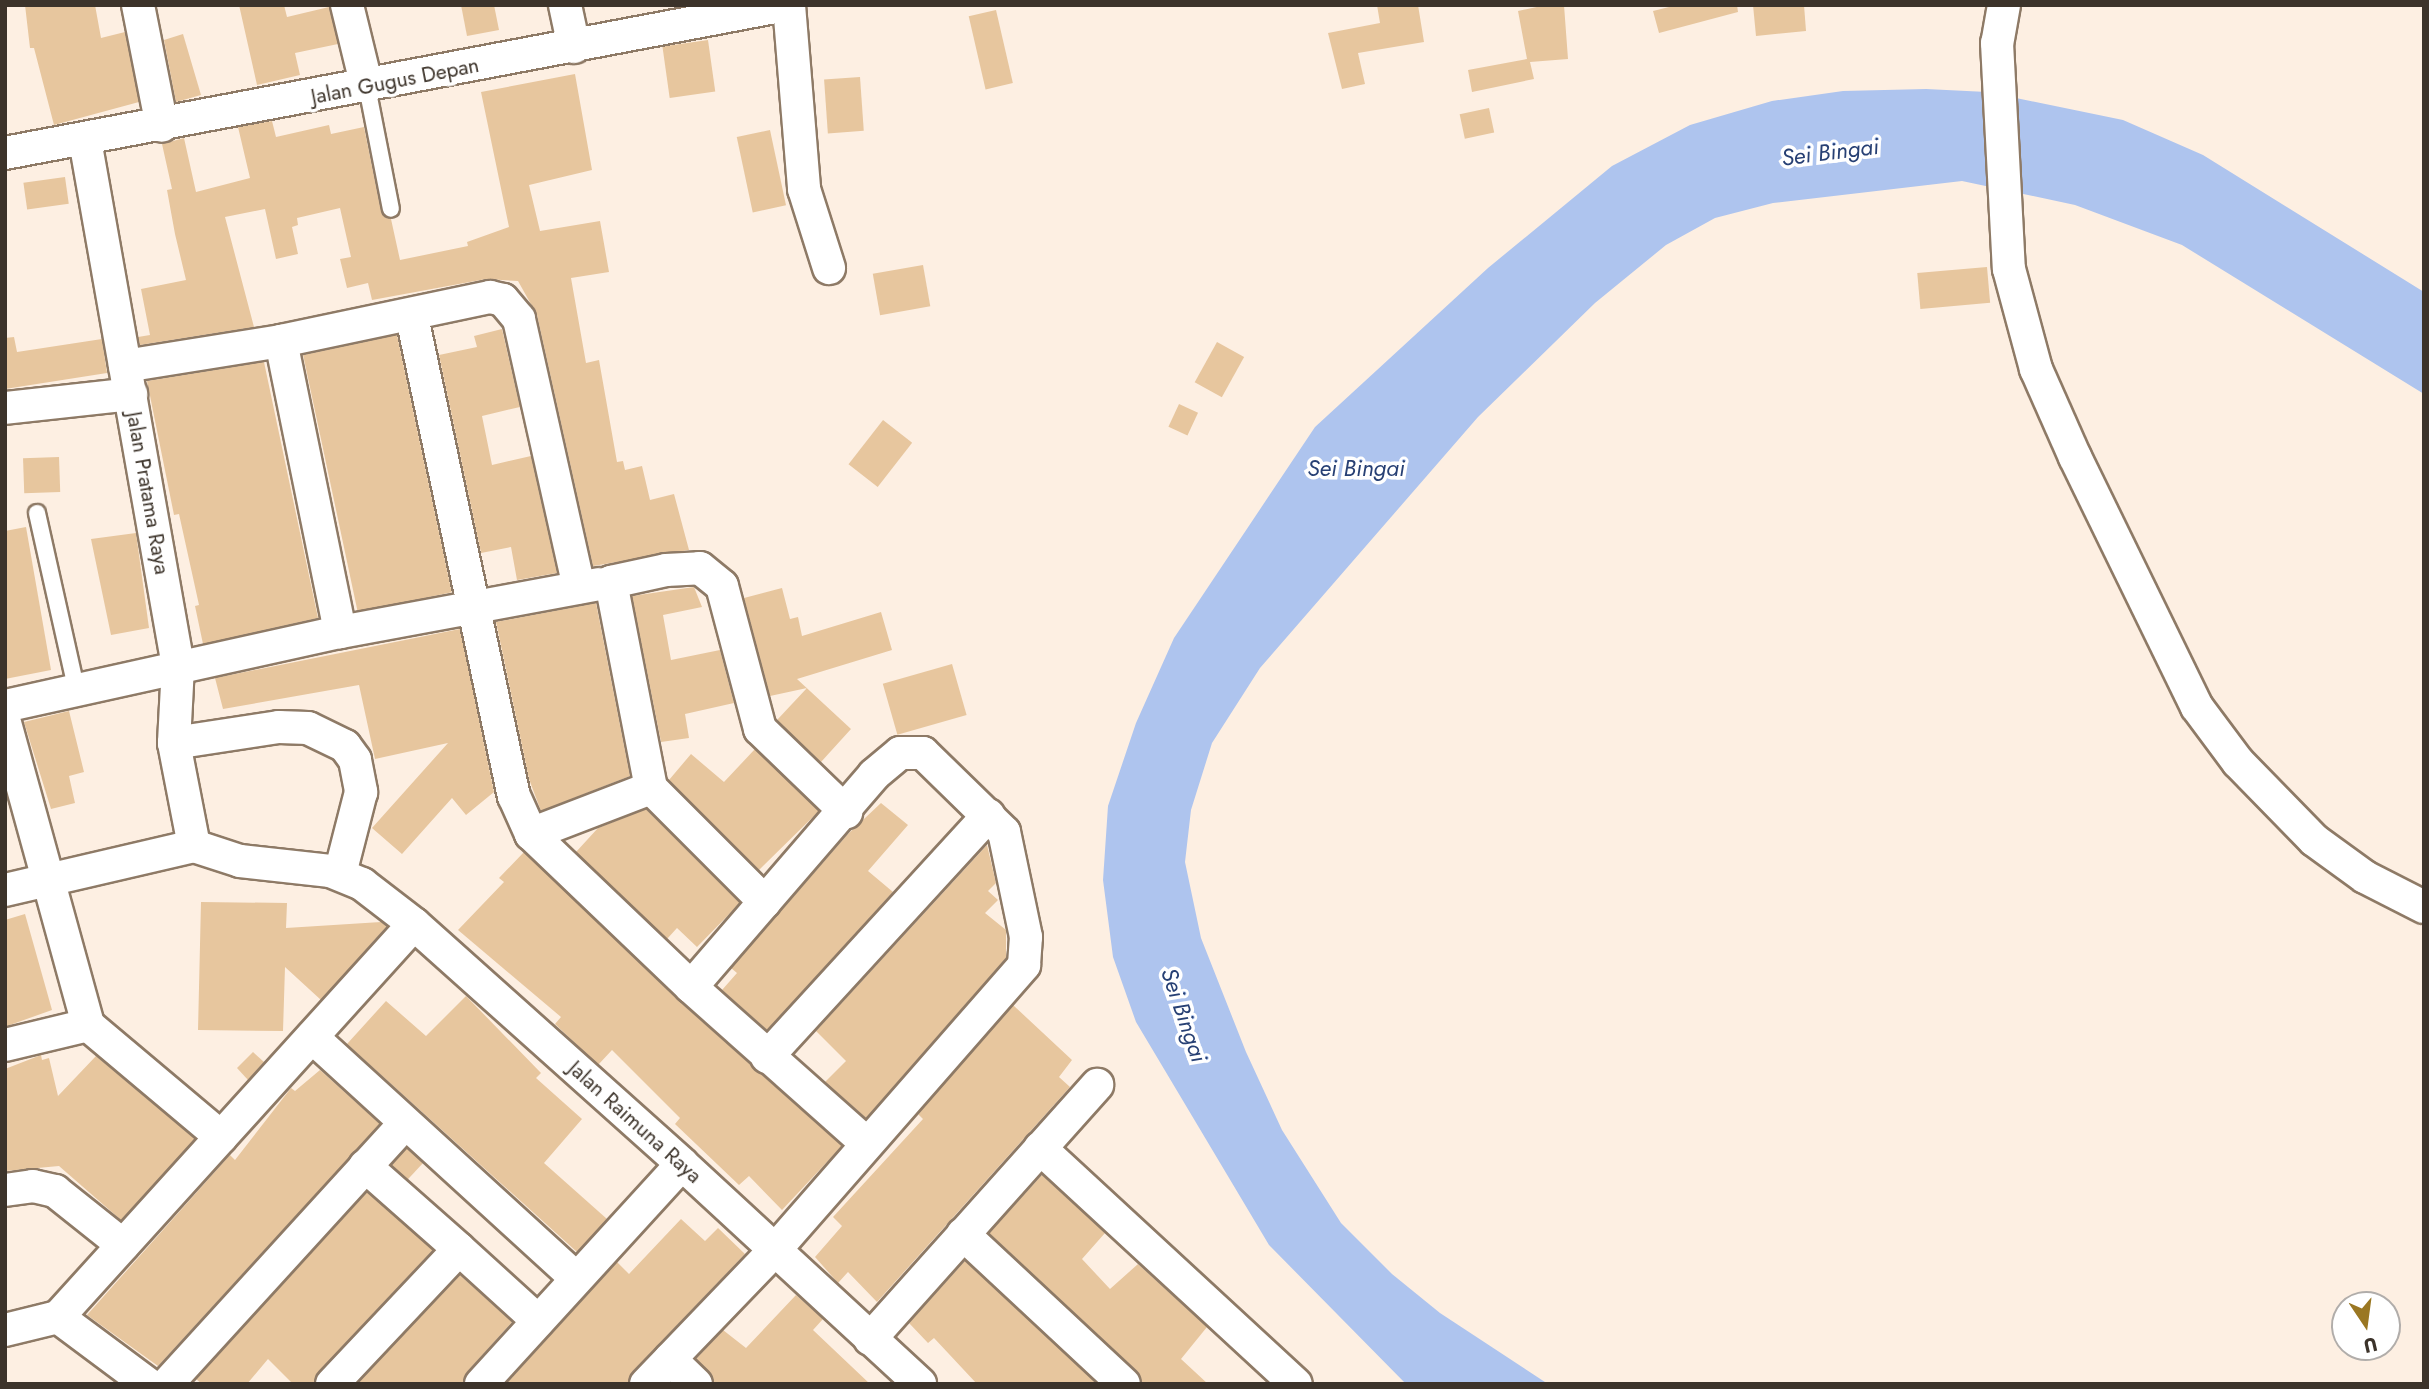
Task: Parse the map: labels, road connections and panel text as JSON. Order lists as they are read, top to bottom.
{
  "streets": {
    "street": ["Jalan Gugus Depan", "Jalan Pratama Raya", "Jalan Raimuna Raya"]
  },
  "crossings": [
    ["Jalan Gugus Depan", "Jalan Pratama Raya"]
  ],
  "water": ["Sei Bingai"],
  "north": "bottom"
}
